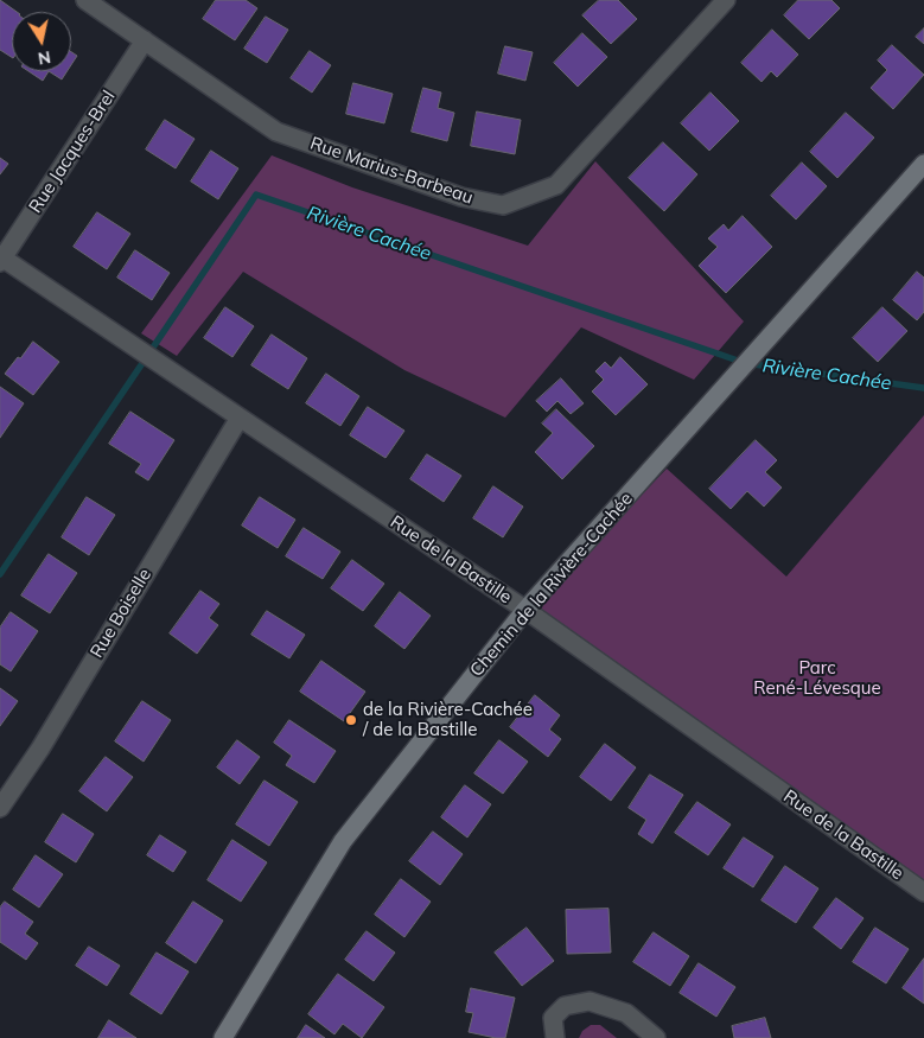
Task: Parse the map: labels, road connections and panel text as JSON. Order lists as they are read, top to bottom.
{
  "streets": {
    "street": [
      "Rue Jacques-Brel",
      "Rue Marius-Barbeau",
      "Rue de la Bastille",
      "Chemin de la Rivière-Cachée",
      "Rue Boiselle"
    ]
  },
  "crossings": [
    ["Rue Jacques-Brel", "Rue Marius-Barbeau"],
    ["Rue Jacques-Brel", "Rue de la Bastille"],
    ["Rue de la Bastille", "Chemin de la Rivière-Cachée"],
    ["Rue de la Bastille", "Rue Boiselle"]
  ],
  "water": ["Rivière Cachée"],
  "parks": ["Parc René-Lévesque"],
  "places": ["de la Rivière-Cachée / de la Bastille"],
  "north": "bottom"
}
